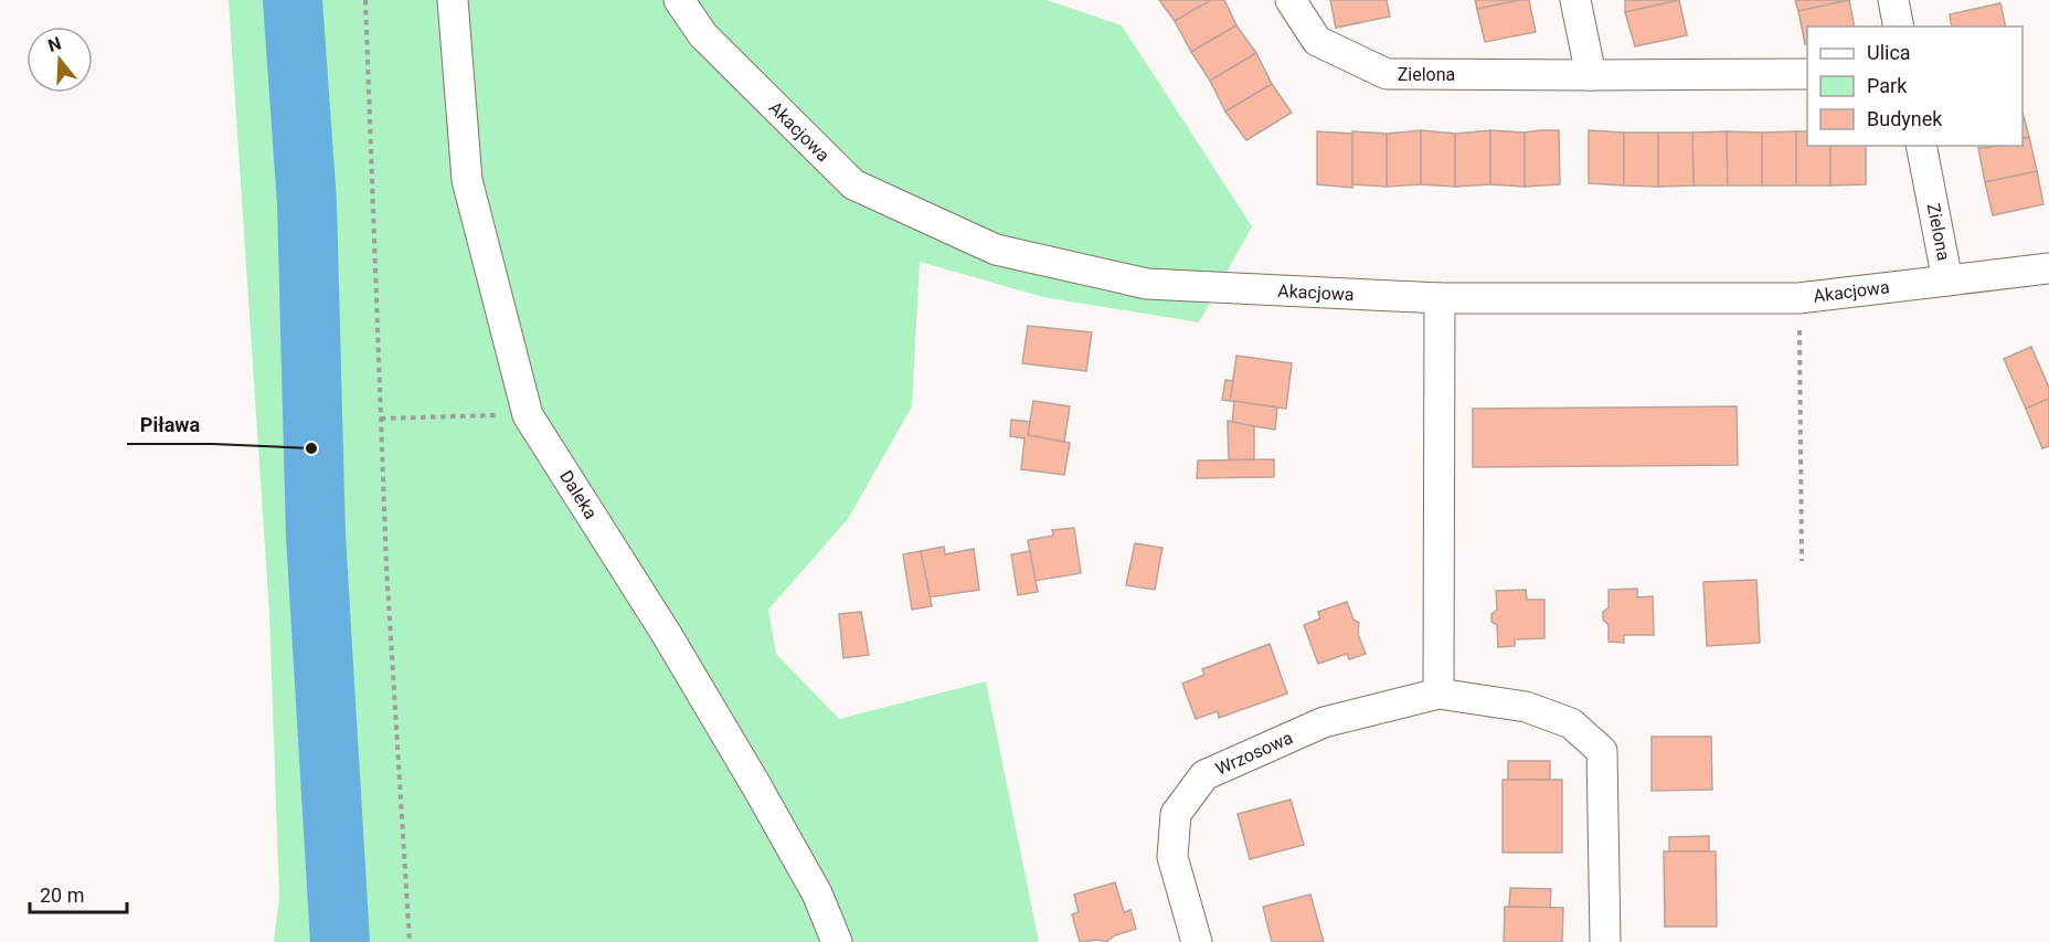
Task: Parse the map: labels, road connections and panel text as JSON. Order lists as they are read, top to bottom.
{
  "streets": {
    "street": [
      "Zielona",
      "Akacjowa",
      "Daleka",
      "Wrzosowa"
    ]
  },
  "crossings": [
    ["Zielona", "Akacjowa"]
  ],
  "places": ["Piława"],
  "legend": ["Ulica", "Park", "Budynek"],
  "scale_bar": "20 m",
  "north": "top"
}
